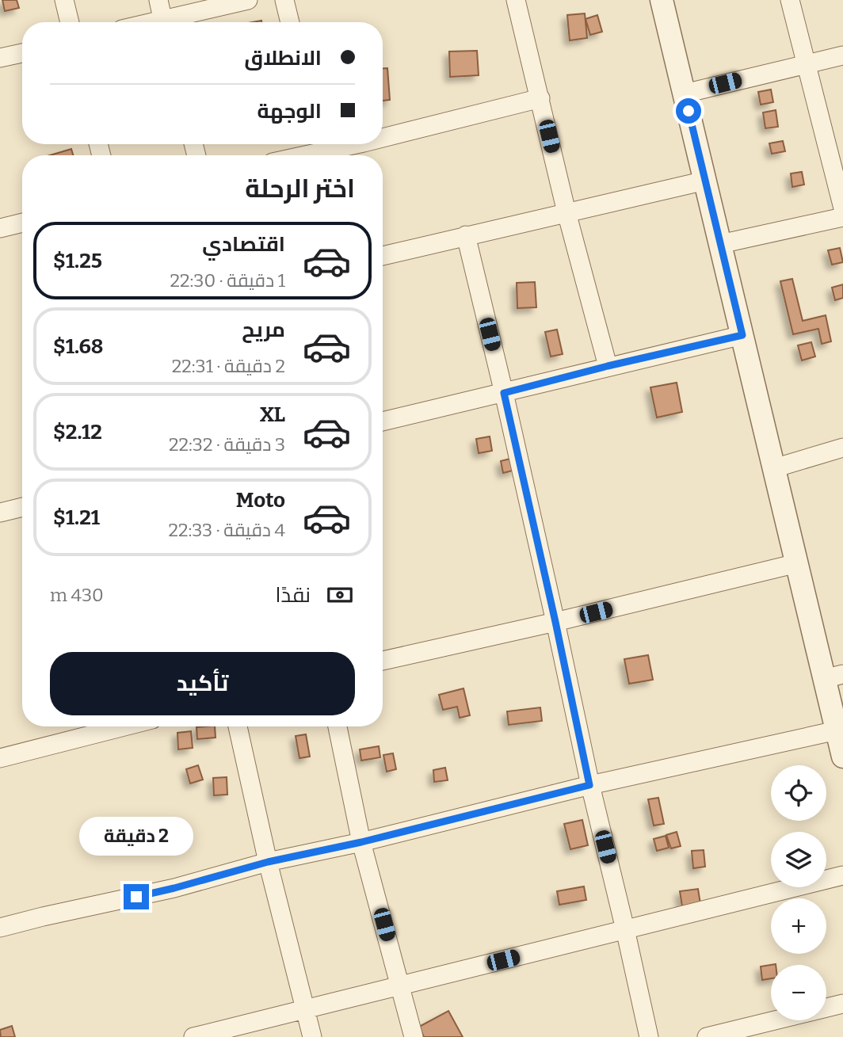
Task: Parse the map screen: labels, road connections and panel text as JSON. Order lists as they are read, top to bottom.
{
  "page": {
    "banner": ["الانطلاق", "الوجهة"],
    "heading": "اختر الرحلة",
    "list": [
      {
        "name": "اقتصادي",
        "note": "1 دقيقة · 22:30",
        "value": "$1.25"
      },
      {
        "name": "مريح",
        "note": "2 دقيقة · 22:31",
        "value": "$1.68"
      },
      {
        "name": "XL",
        "note": "3 دقيقة · 22:32",
        "value": "$2.12"
      },
      {
        "name": "Moto",
        "note": "4 دقيقة · 22:33",
        "value": "$1.21"
      }
    ],
    "pay": ["نقدًا", "430 m"],
    "buttons": "تأكيد",
    "map_buttons": ["+", "−"],
    "bubble": "2 دقيقة"
  }
}
